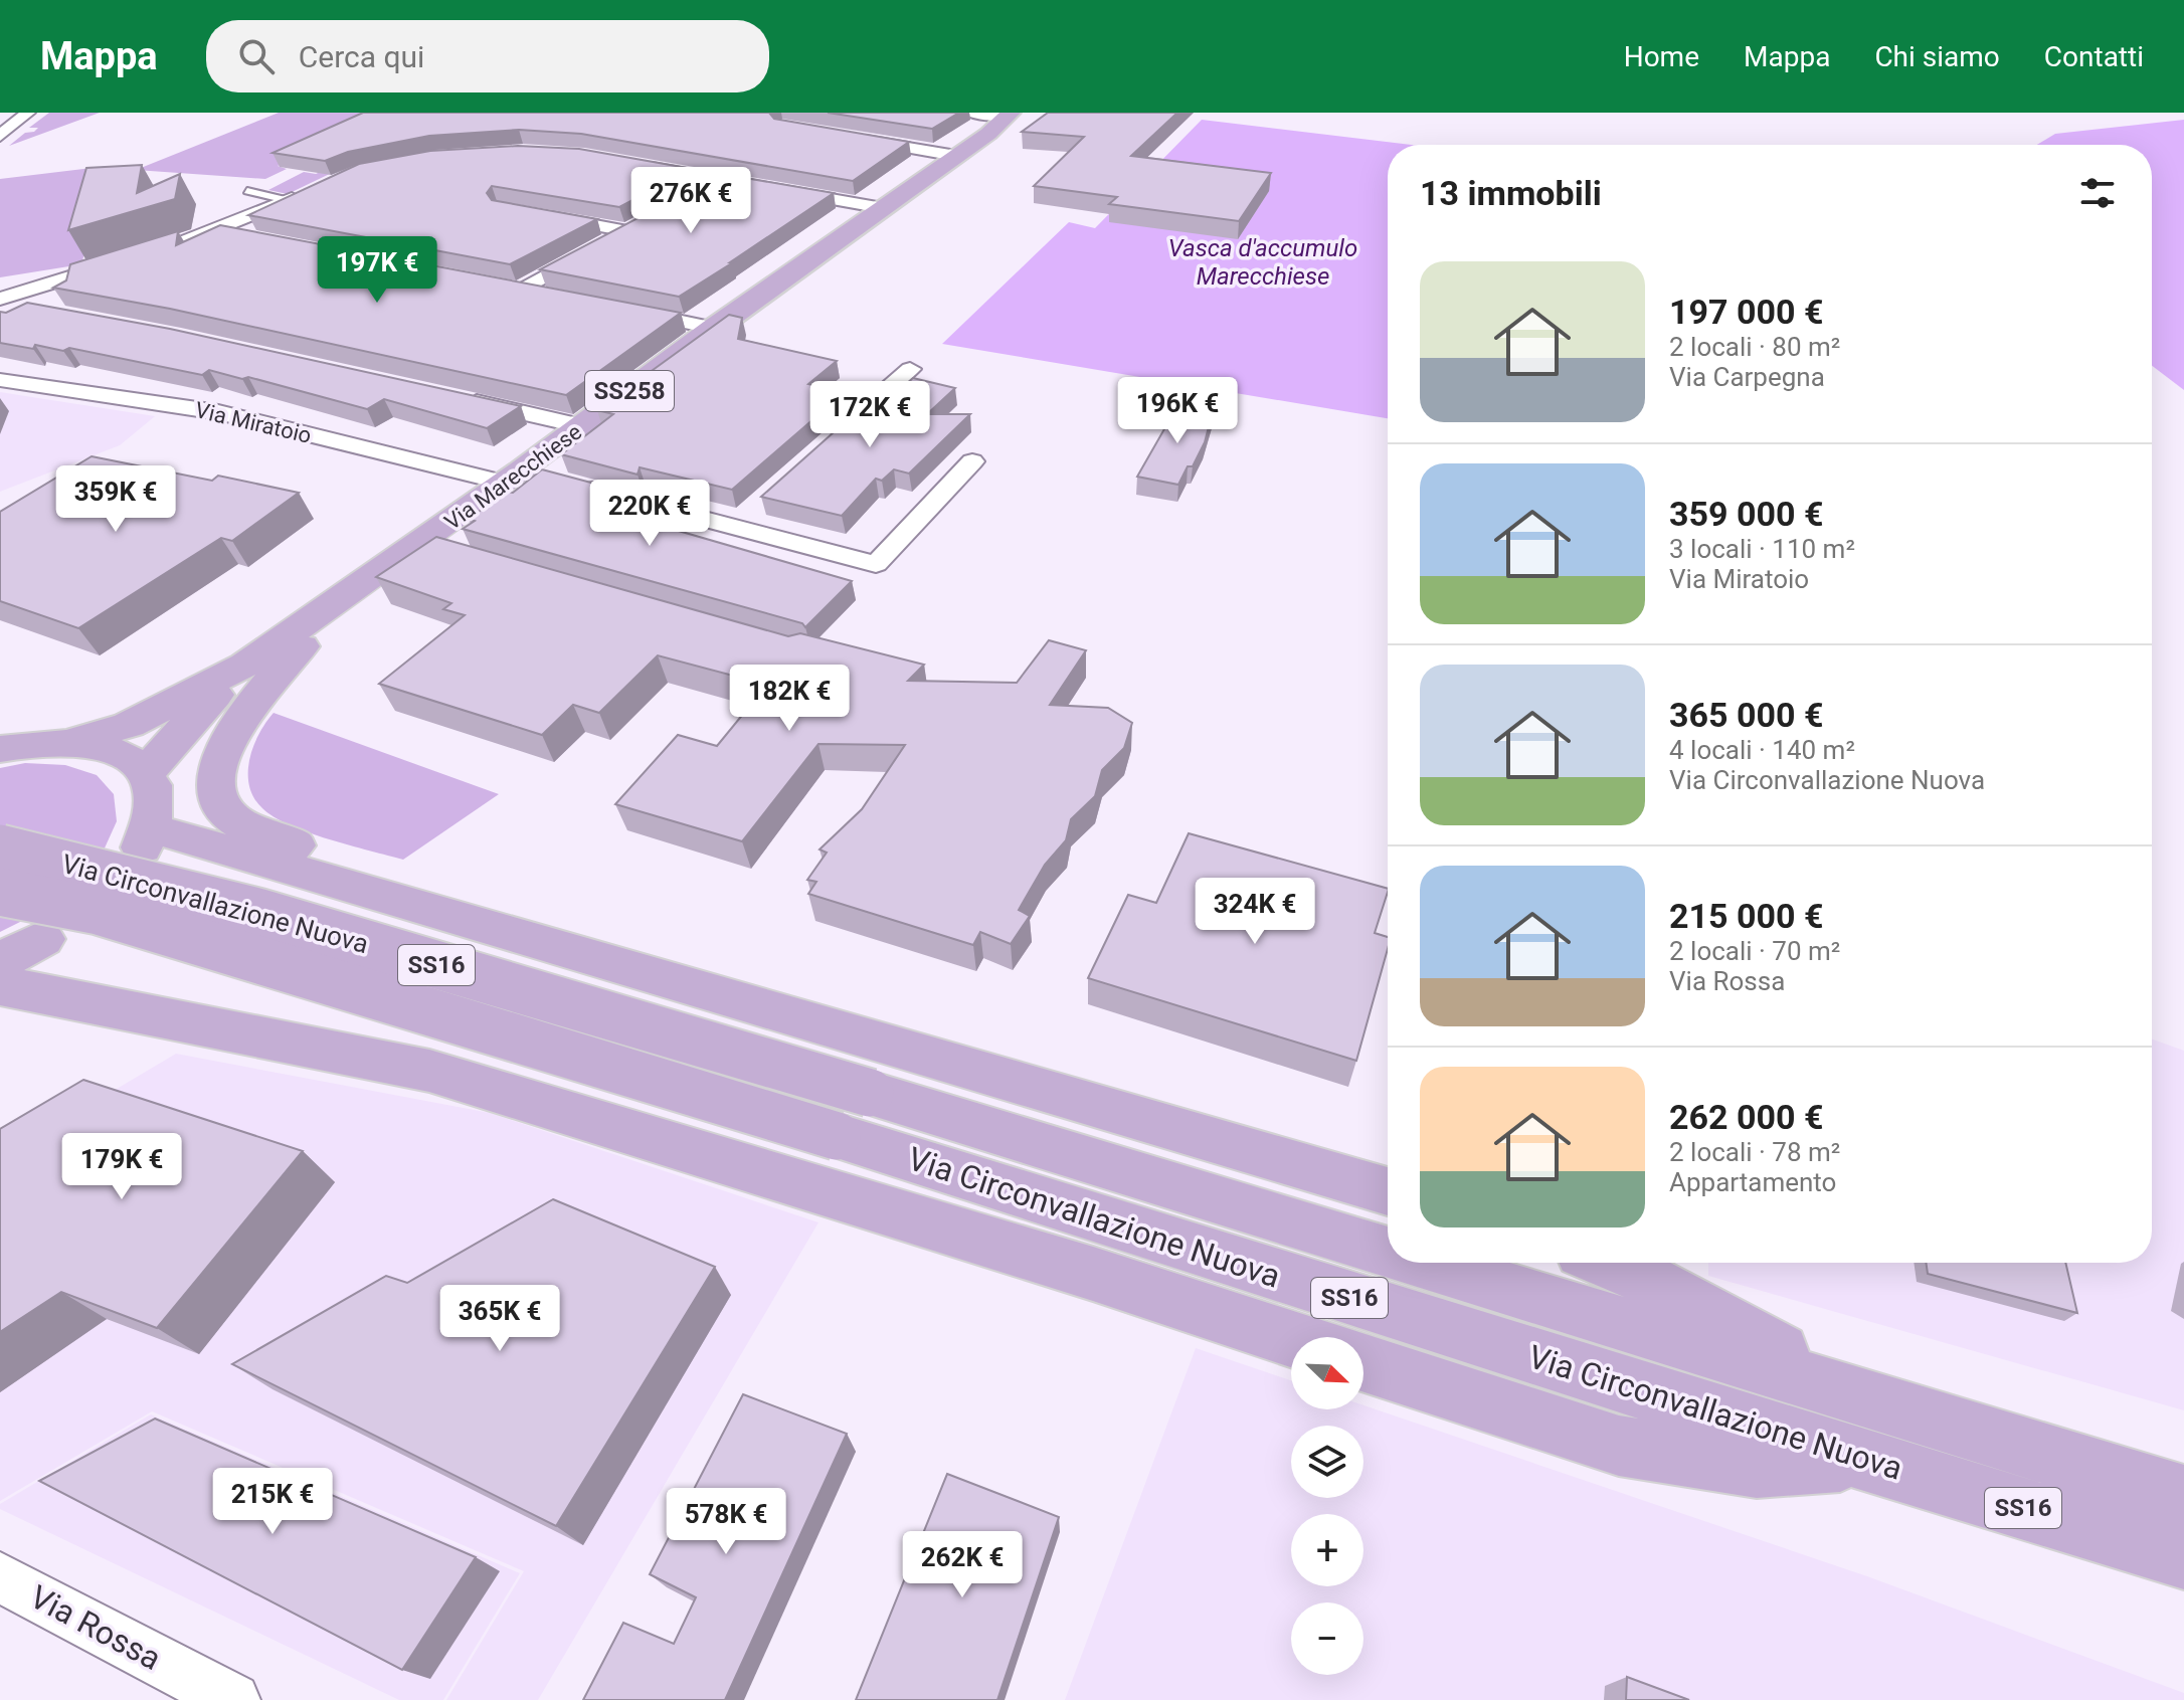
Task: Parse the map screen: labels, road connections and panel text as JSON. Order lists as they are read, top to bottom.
{
  "streets": {
    "main road": [
      "SS258",
      "Via Marecchiese",
      "Via Circonvallazione Nuova",
      "SS16"
    ],
    "street": ["Via Miratoio", "Via Rossa"]
  },
  "crossings": [
    ["Via Miratoio", "Via Marecchiese"]
  ],
  "water": ["Vasca d'accumulo Marecchiese"],
  "north": "bottom right",
  "page": {
    "header": "Mappa",
    "search": "Cerca qui",
    "nav": [
      "Home",
      "Mappa",
      "Chi siamo",
      "Contatti"
    ],
    "heading": "13 immobili",
    "price": [
      "276K €",
      "197K €",
      "196K €",
      "172K €",
      "359K €",
      "220K €",
      "182K €",
      "324K €",
      "179K €",
      "365K €",
      "215K €",
      "578K €",
      "262K €"
    ],
    "list": [
      {
        "name": "197 000 €",
        "note": "2 locali · 80 m² · Via Carpegna"
      },
      {
        "name": "359 000 €",
        "note": "3 locali · 110 m² · Via Miratoio"
      },
      {
        "name": "365 000 €",
        "note": "4 locali · 140 m² · Via Circonvallazione Nuova"
      },
      {
        "name": "215 000 €",
        "note": "2 locali · 70 m² · Via Rossa"
      },
      {
        "name": "262 000 €",
        "note": "2 locali · 78 m² · Appartamento"
      }
    ],
    "map_buttons": ["+", "−"]
  }
}
